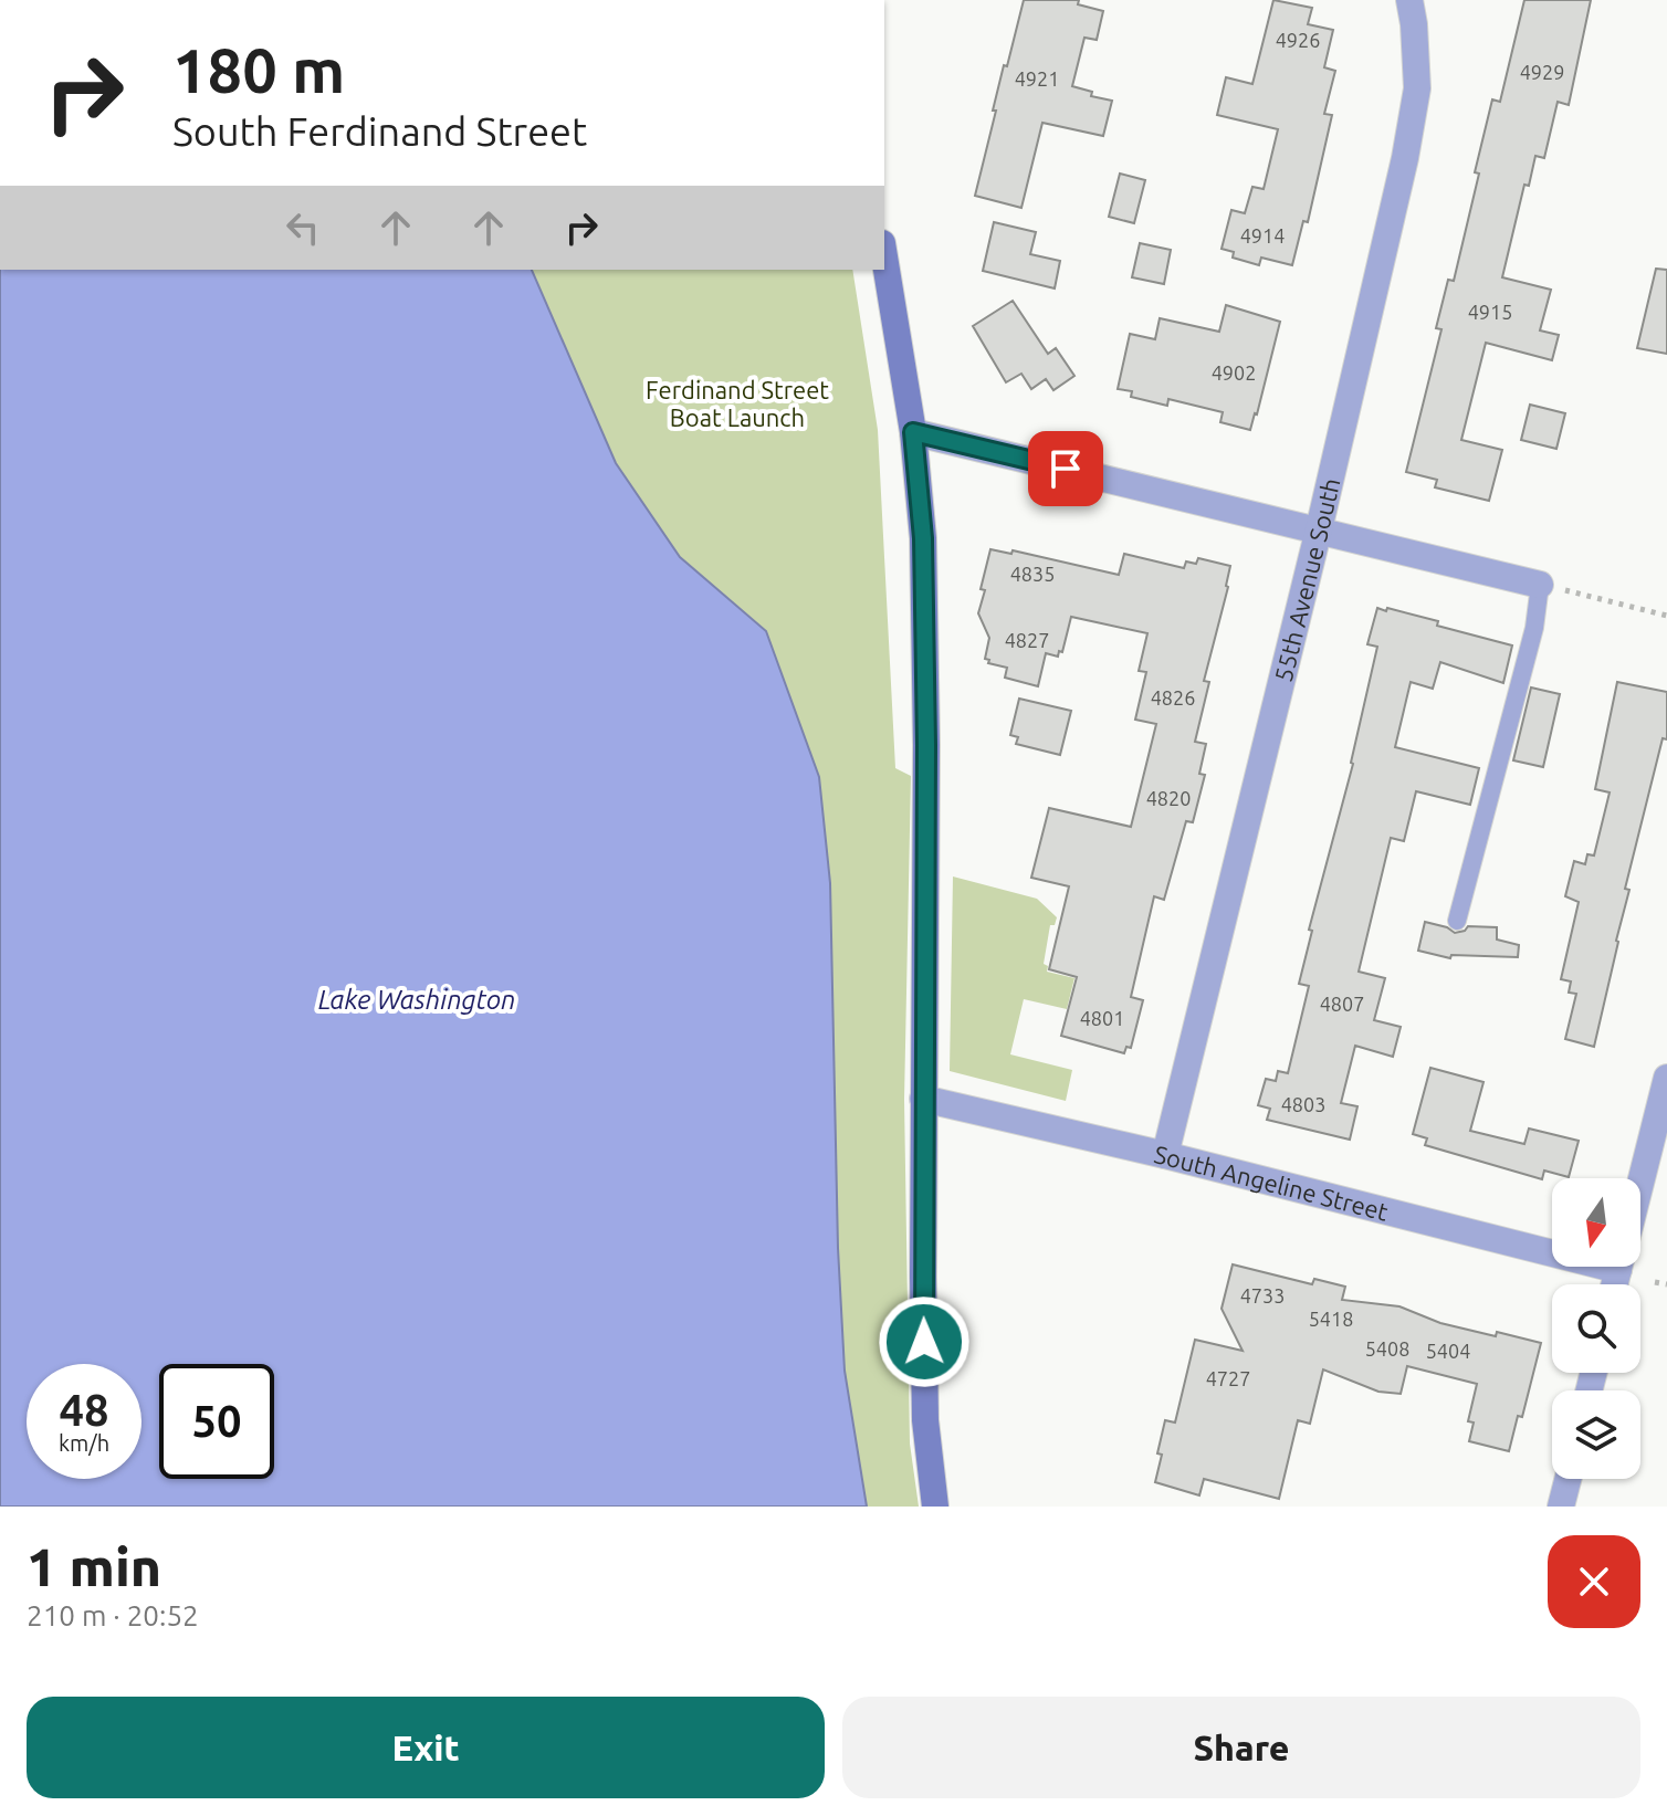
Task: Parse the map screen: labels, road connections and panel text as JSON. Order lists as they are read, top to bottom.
{
  "streets": {
    "street": ["55th Avenue South", "South Angeline Street"]
  },
  "crossings": [
    ["55th Avenue South", "South Angeline Street"]
  ],
  "water": ["Lake Washington"],
  "parks": ["Ferdinand Street Boat Launch"],
  "house_numbers": [
    "4926",
    "4929",
    "4921",
    "4914",
    "4915",
    "4902",
    "4835",
    "4827",
    "4826",
    "4820",
    "4807",
    "4801",
    "4803",
    "4733",
    "5418",
    "5408",
    "5404",
    "4727"
  ],
  "north": "bottom",
  "page": {
    "turn": ["180 m", "South Ferdinand Street"],
    "speed": "48 km/h",
    "limit": "50",
    "heading": ["1 min", "210 m · 20:52"],
    "buttons": ["Exit", "Share"]
  }
}
